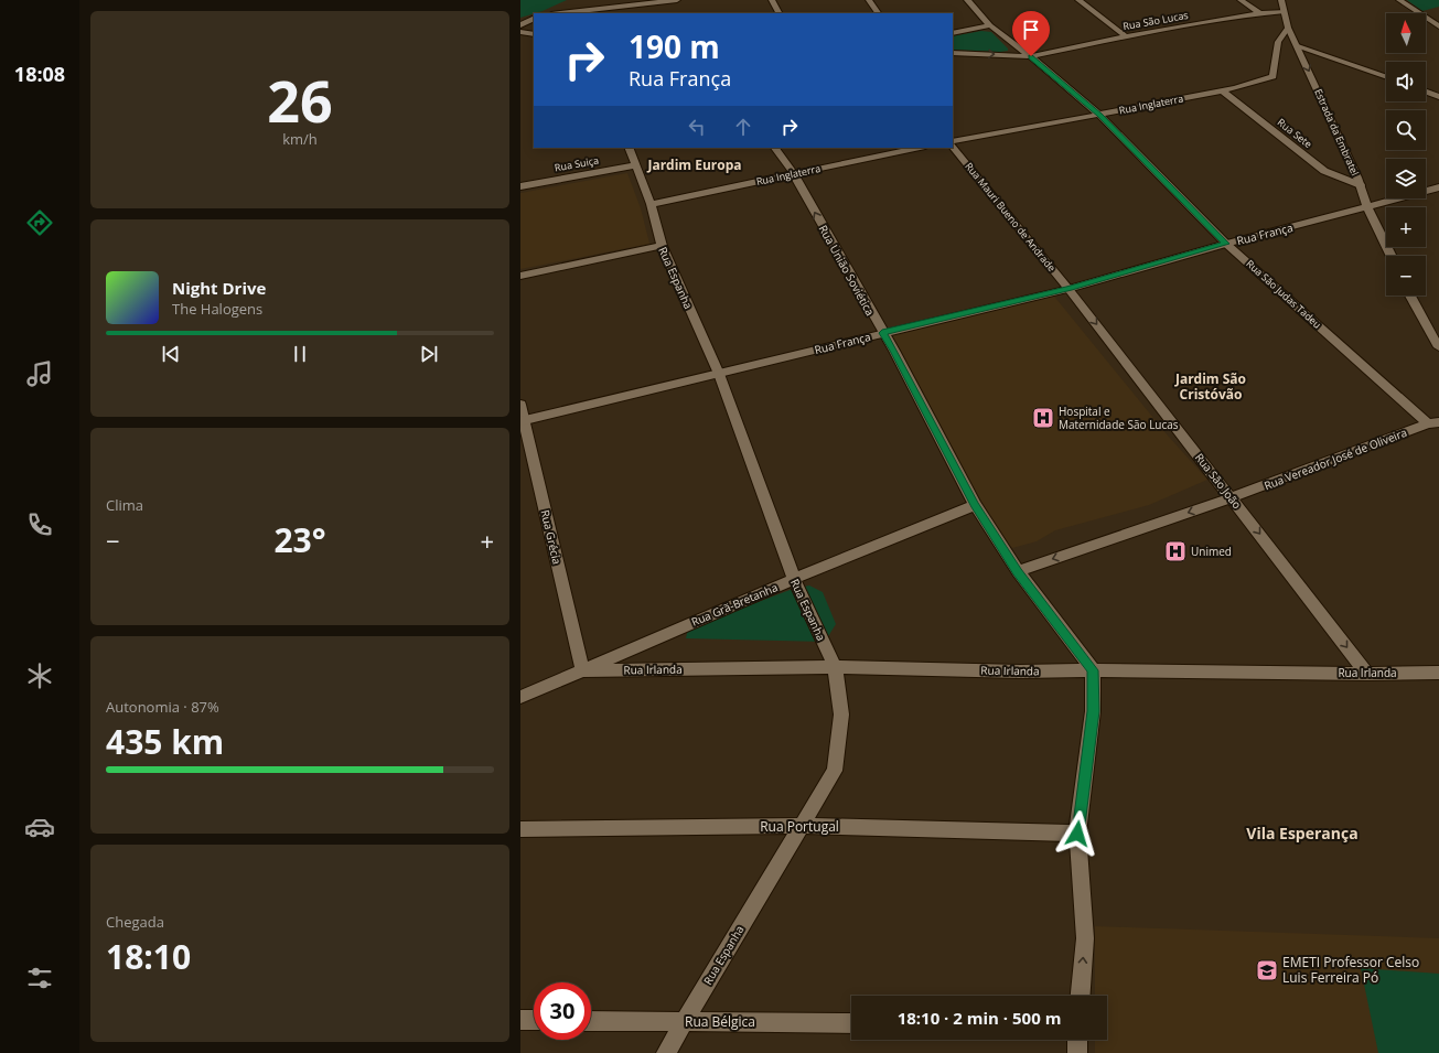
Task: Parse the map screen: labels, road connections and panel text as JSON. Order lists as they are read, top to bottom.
{
  "streets": {
    "street": [
      "Rua São Lucas",
      "Rua Inglaterra",
      "Estrada da Embratel",
      "Rua Sete",
      "Rua Suiça",
      "Rua Mauri Bueno de Andrade",
      "Rua França",
      "Rua União Soviética",
      "Rua Espanha",
      "Rua São Judas Tadeu",
      "Rua Vereador José de Oliveira",
      "Rua São João",
      "Rua Grécia",
      "Rua Grã-Bretanha",
      "Rua Irlanda",
      "Rua Portugal",
      "Rua Bélgica"
    ]
  },
  "crossings": [
    ["Rua São Lucas", "Estrada da Embratel"],
    ["Rua São Lucas", "Rua São Judas Tadeu"],
    ["Rua Inglaterra", "Estrada da Embratel"],
    ["Rua Inglaterra", "Rua Sete"],
    ["Rua Inglaterra", "Rua União Soviética"],
    ["Rua Inglaterra", "Rua Espanha"],
    ["Rua Inglaterra", "Rua São Judas Tadeu"],
    ["Estrada da Embratel", "Rua Sete"],
    ["Estrada da Embratel", "Rua França"],
    ["Rua Suiça", "Rua Espanha"],
    ["Rua Mauri Bueno de Andrade", "Rua França"],
    ["Rua Mauri Bueno de Andrade", "Rua São João"],
    ["Rua França", "Rua União Soviética"],
    ["Rua França", "Rua Espanha"],
    ["Rua França", "Rua São Judas Tadeu"],
    ["Rua França", "Rua São João"],
    ["Rua França", "Rua Grécia"],
    ["Rua União Soviética", "Rua Vereador José de Oliveira"],
    ["Rua União Soviética", "Rua Grã-Bretanha"],
    ["Rua União Soviética", "Rua Irlanda"],
    ["Rua Espanha", "Rua Grã-Bretanha"],
    ["Rua Espanha", "Rua Irlanda"],
    ["Rua Espanha", "Rua Portugal"],
    ["Rua Espanha", "Rua Bélgica"],
    ["Rua São Judas Tadeu", "Rua Vereador José de Oliveira"],
    ["Rua Vereador José de Oliveira", "Rua São João"],
    ["Rua São João", "Rua Irlanda"],
    ["Rua Grécia", "Rua Grã-Bretanha"],
    ["Rua Grécia", "Rua Irlanda"],
    ["Rua Grã-Bretanha", "Rua Irlanda"]
  ],
  "one_way": ["Estrada da Embratel", "Rua Vereador José de Oliveira", "Rua São João"],
  "districts": ["Jardim Europa", "Jardim São Cristóvão", "Vila Esperança"],
  "places": {
    "hospital": ["Hospital e Maternidade São Lucas", "Unimed"],
    "school or university": ["EMETI Professor Celso Luis Ferreira Pó"]
  },
  "north": "top",
  "page": {
    "tabs": "18:08",
    "tile": [
      ["26", "km/h"],
      "Clima",
      ["Autonomia · 87%", "435 km"],
      ["Chegada", "18:10"]
    ],
    "map_buttons": ["+", "−"],
    "turn": ["190 m", "Rua França"],
    "song": ["Night Drive", "The Halogens"],
    "heat": ["−", "23°", "+"],
    "limit": "30",
    "trip": "18:10 · 2 min · 500 m"
  }
}
